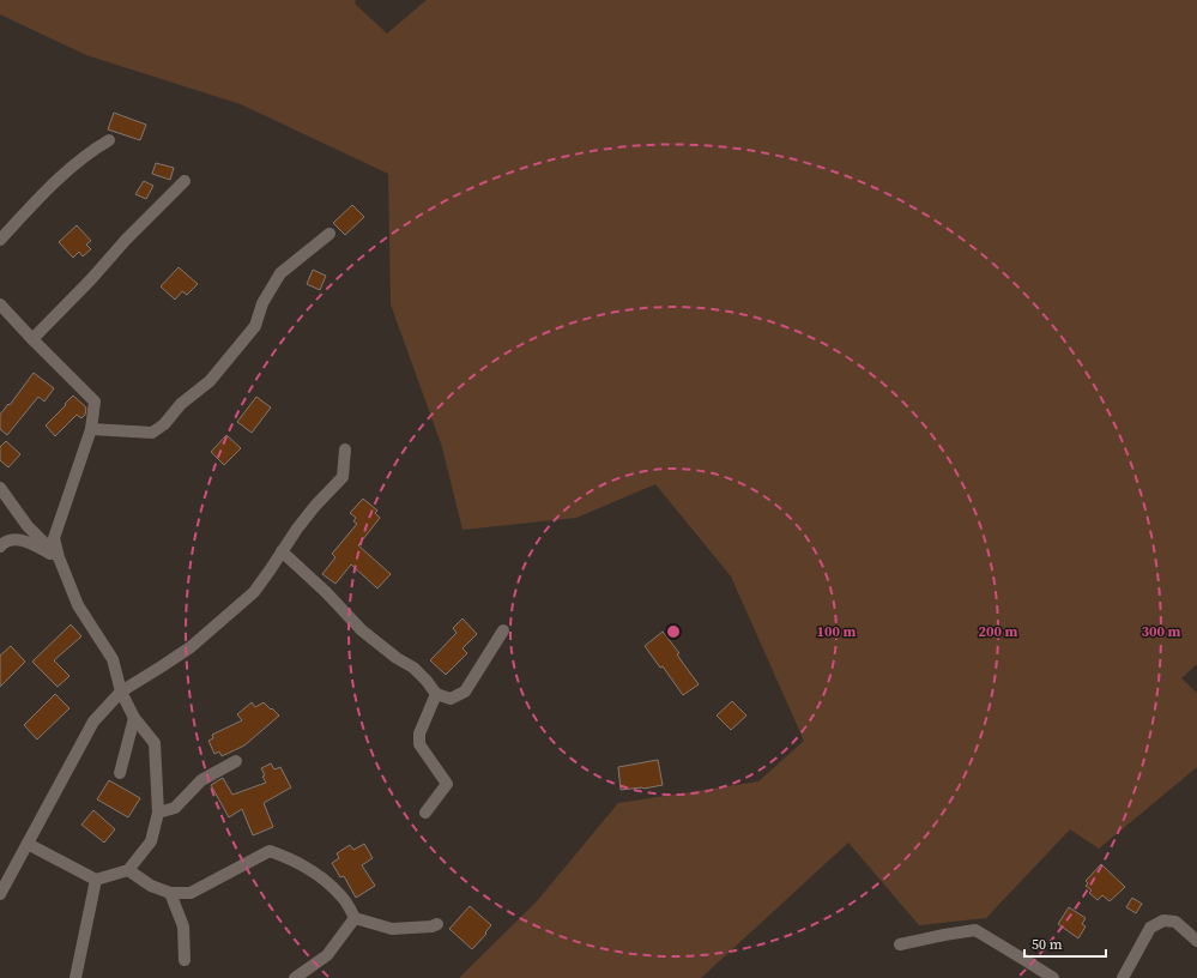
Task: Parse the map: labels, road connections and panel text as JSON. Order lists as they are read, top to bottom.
{
  "scale_bar": "50 m",
  "rings": ["100 m", "200 m", "300 m"]
}
